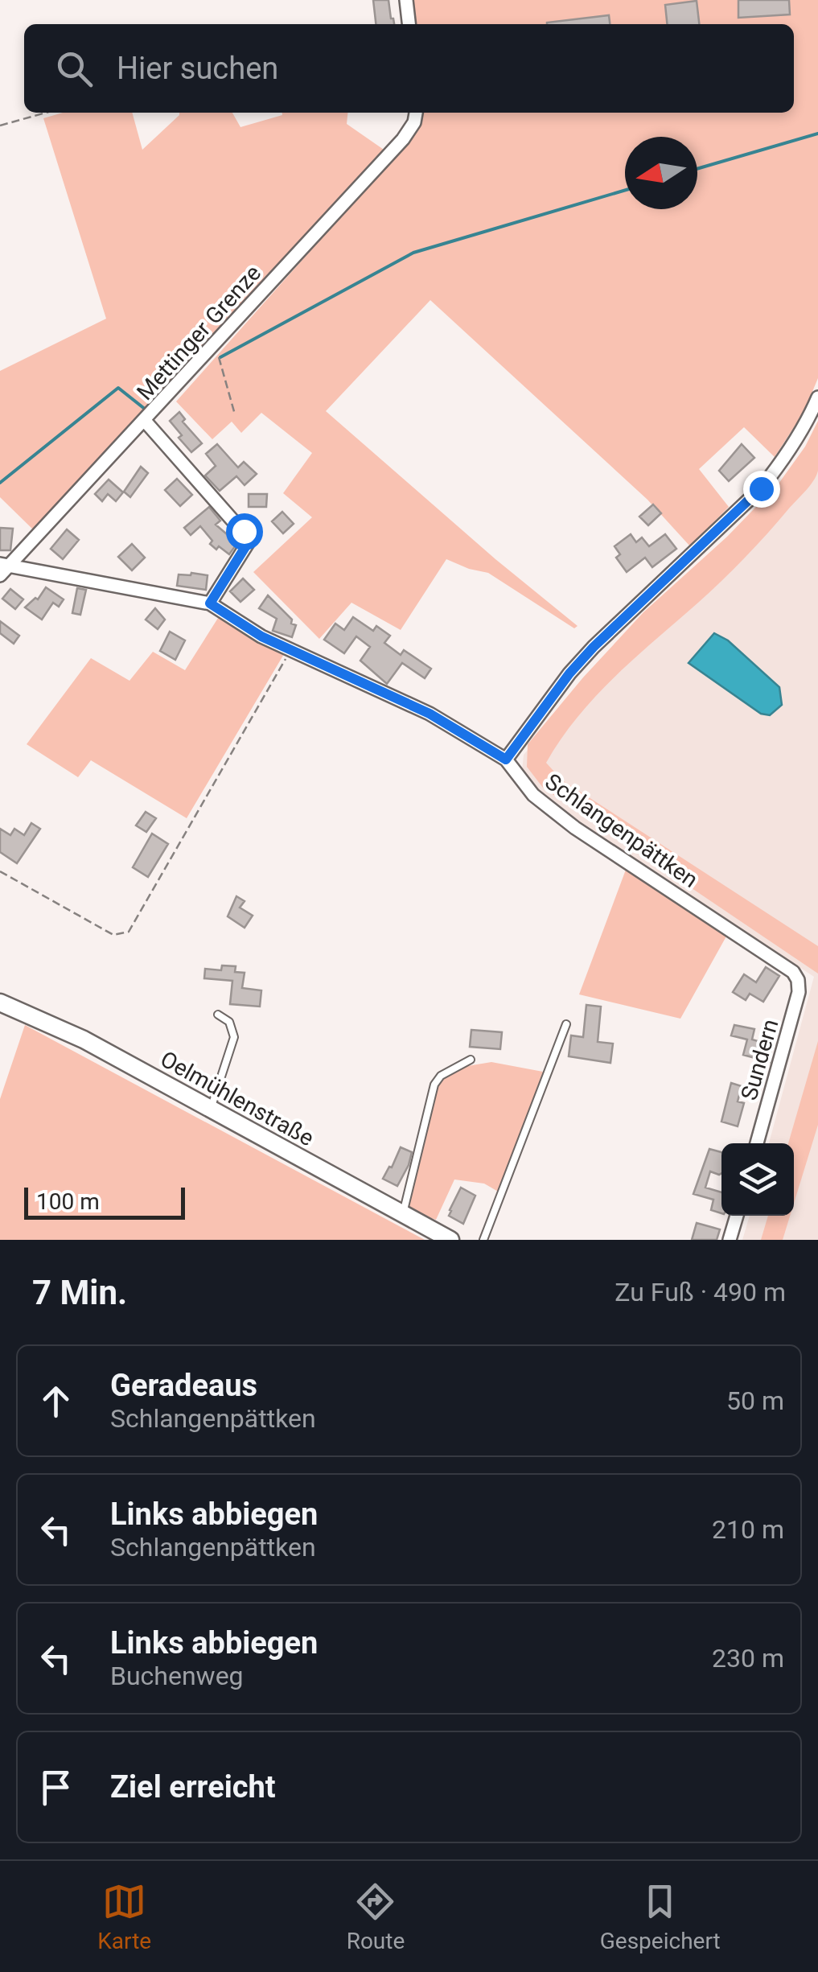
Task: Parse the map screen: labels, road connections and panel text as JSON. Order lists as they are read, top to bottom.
{
  "streets": {
    "street": [
      "Mettinger Grenze",
      "Schlangenpättken",
      "Sundern",
      "Oelmühlenstraße"
    ]
  },
  "crossings": [
    ["Mettinger Grenze", "Schlangenpättken"],
    ["Schlangenpättken", "Sundern"]
  ],
  "scale_bar": "100 m",
  "north": "left",
  "page": {
    "search": "Hier suchen",
    "scale": "100 m",
    "heading": ["7 Min.", "Zu Fuß · 490 m"],
    "list": [
      ["Geradeaus", "Schlangenpättken", "50 m"],
      ["Links abbiegen", "Schlangenpättken", "210 m"],
      ["Links abbiegen", "Buchenweg", "230 m"],
      "Ziel erreicht"
    ],
    "nav": ["Karte", "Route", "Gespeichert"]
  }
}
